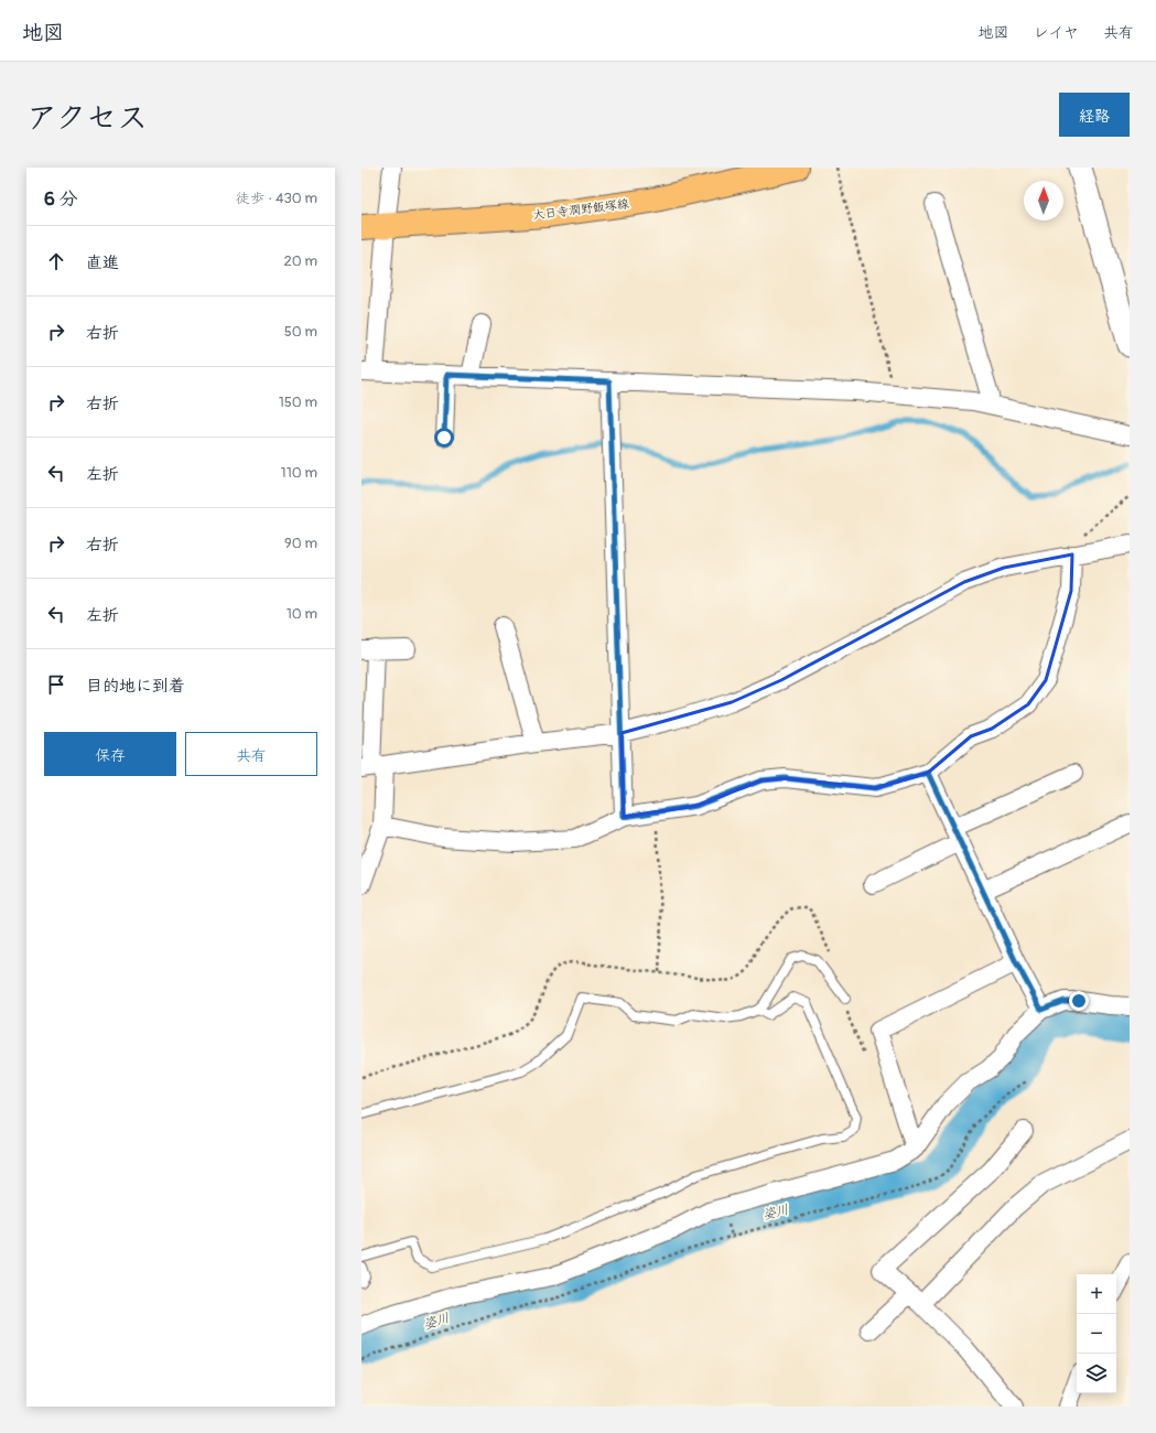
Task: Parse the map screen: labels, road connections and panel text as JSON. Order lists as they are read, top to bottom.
{
  "streets": {
    "main road": ["大日寺潤野飯塚線"]
  },
  "water": ["姿川"],
  "north": "top",
  "page": {
    "header": "地図",
    "nav": ["地図", "レイヤ", "共有"],
    "title": "アクセス",
    "buttons": [
      "経路",
      ["保存", "共有"]
    ],
    "heading": ["6 分", "徒歩 · 430 m"],
    "list": [
      ["直進", "20 m"],
      ["右折", "50 m"],
      ["右折", "150 m"],
      ["左折", "110 m"],
      ["右折", "90 m"],
      ["左折", "10 m"],
      "目的地に到着"
    ],
    "map_buttons": ["+", "−"]
  }
}
